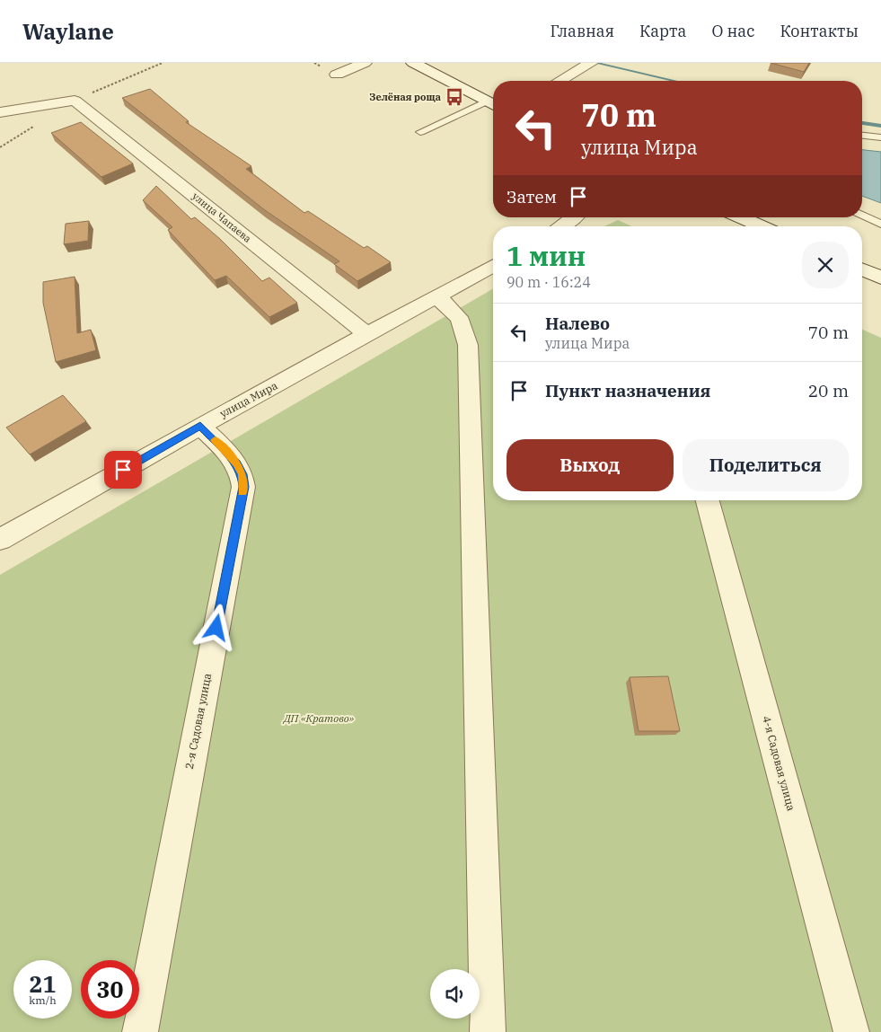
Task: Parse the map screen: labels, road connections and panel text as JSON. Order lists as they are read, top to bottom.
{
  "streets": {
    "street": [
      "улица Чапаева",
      "улица Мира",
      "2-я Садовая улица",
      "4-я Садовая улица"
    ]
  },
  "crossings": [
    ["улица Чапаева", "улица Мира"],
    ["улица Мира", "2-я Садовая улица"]
  ],
  "parks": ["ДП «Кратово»"],
  "places": {
    "bus stop": ["Зелёная роща"]
  },
  "page": {
    "header": "Waylane",
    "nav": [
      "Главная",
      "Карта",
      "О нас",
      "Контакты"
    ],
    "turn": ["70 m", "улица Мира"],
    "then": "Затем",
    "heading": ["1 мин", "90 m · 16:24"],
    "list": [
      {
        "name": "Налево",
        "note": "улица Мира",
        "value": "70 m"
      },
      {
        "name": "Пункт назначения",
        "value": "20 m"
      }
    ],
    "buttons": ["Выход", "Поделиться"],
    "speed": "21 km/h",
    "limit": "30"
  }
}
